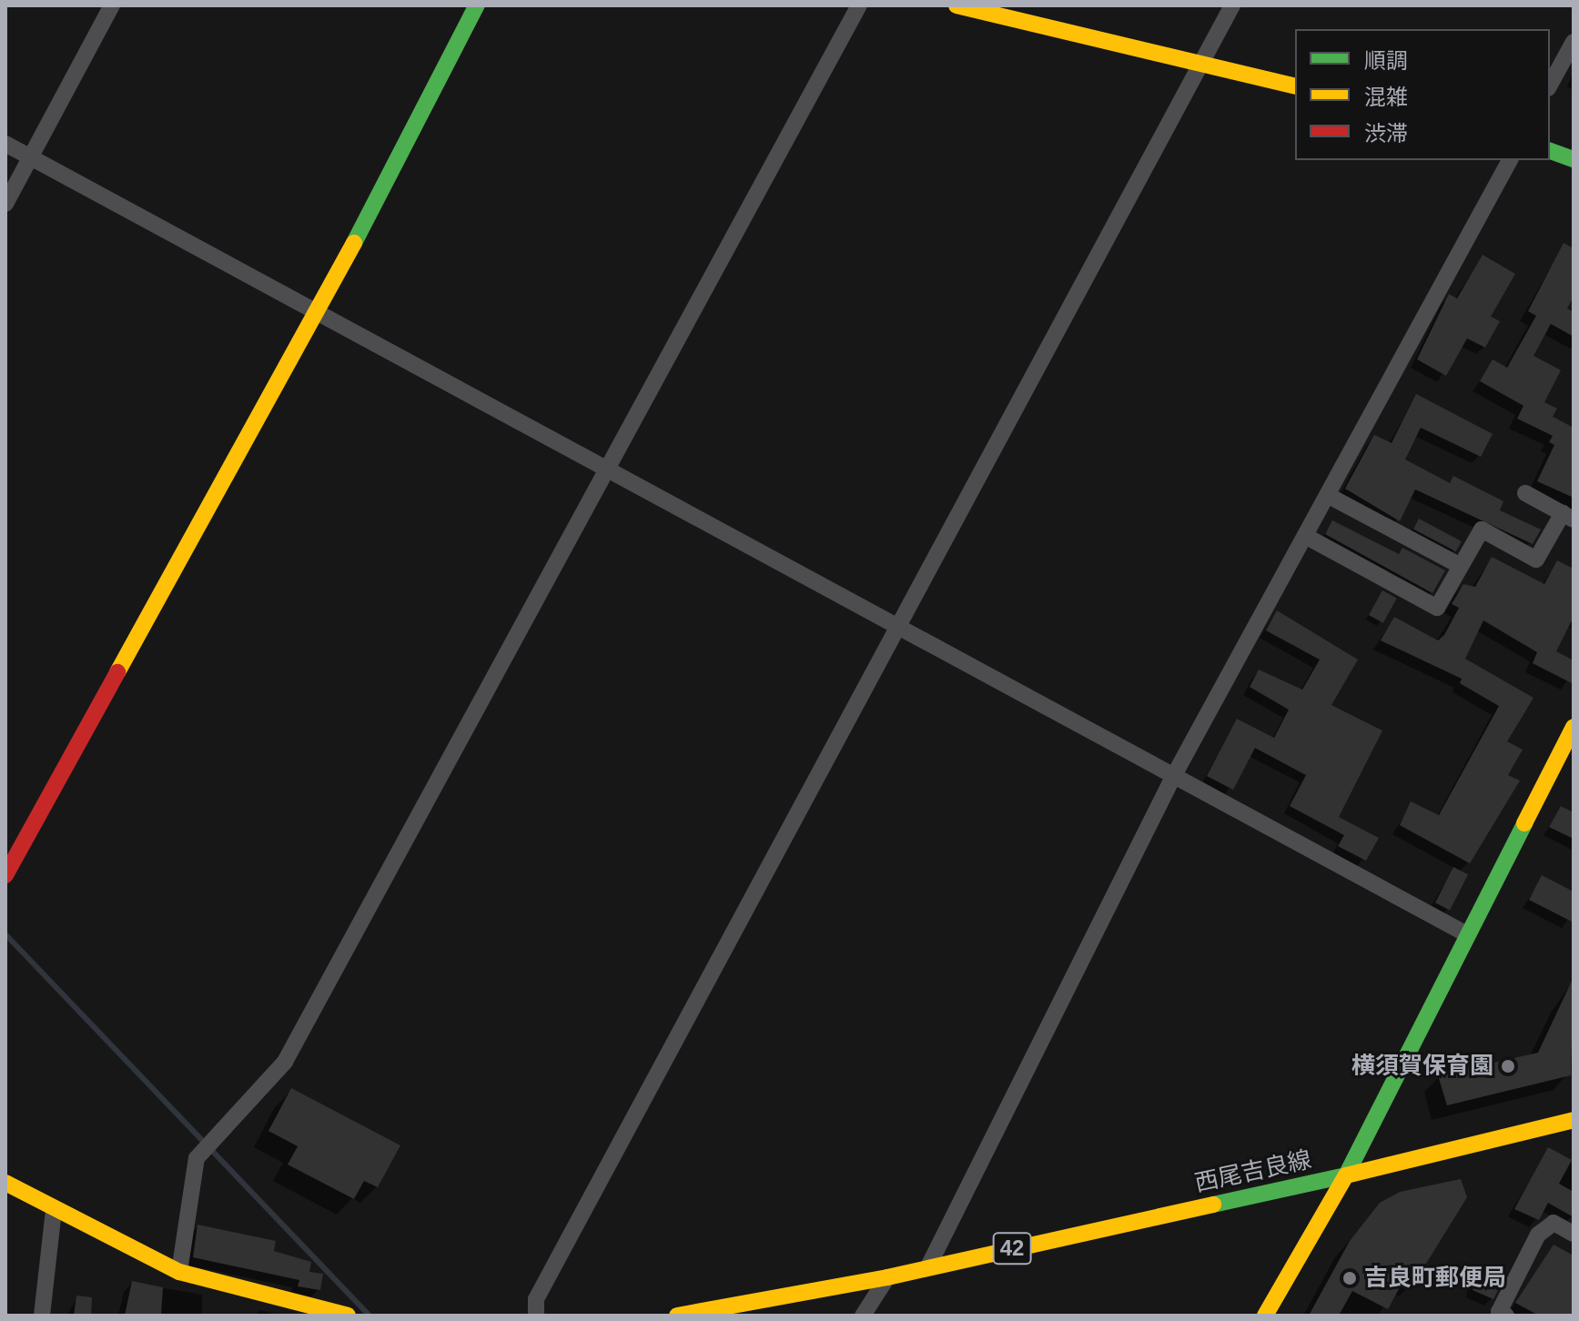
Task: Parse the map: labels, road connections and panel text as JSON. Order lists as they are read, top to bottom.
{
  "streets": {
    "street": ["西尾吉良線", "42"]
  },
  "places": ["横須賀保育園", "吉良町郵便局"],
  "legend": ["順調", "混雑", "渋滞"]
}
